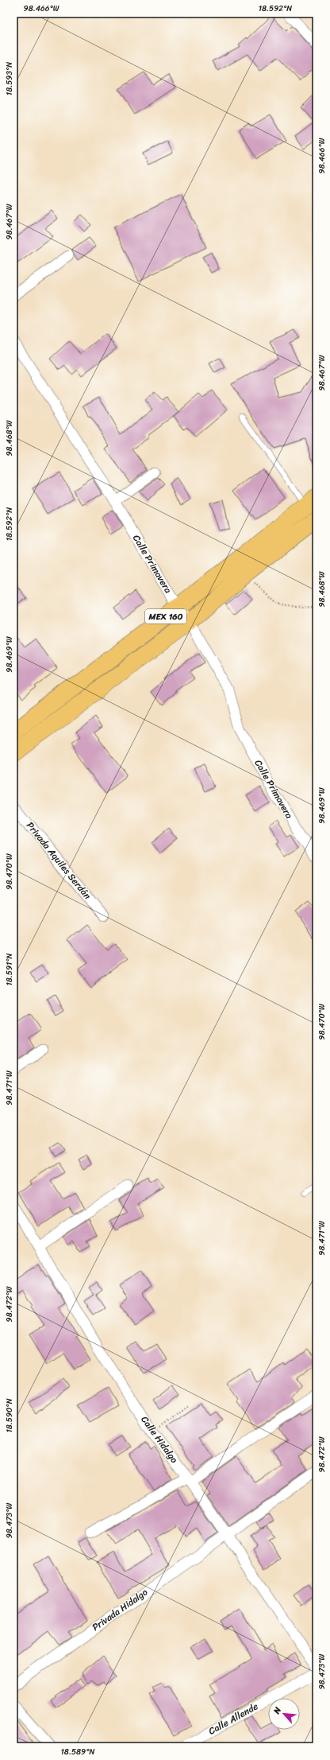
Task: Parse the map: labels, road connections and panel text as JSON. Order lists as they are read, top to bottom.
{
  "streets": {
    "main road": ["MEX 160"],
    "street": [
      "Calle Primavera",
      "Privada Aquiles Serdán",
      "Calle Hidalgo",
      "Privada Hidalgo",
      "Calle Allende"
    ]
  },
  "crossings": [
    ["Calle Primavera", "MEX 160"],
    ["Calle Hidalgo", "Privada Hidalgo"]
  ],
  "north": "top left",
  "coordinates": [
    "98.466°W",
    "18.592°N",
    "18.593°N",
    "98.467°W",
    "98.468°W",
    "98.469°W",
    "98.470°W",
    "18.591°N",
    "98.471°W",
    "98.472°W",
    "18.590°N",
    "98.473°W",
    "18.589°N"
  ]
}
